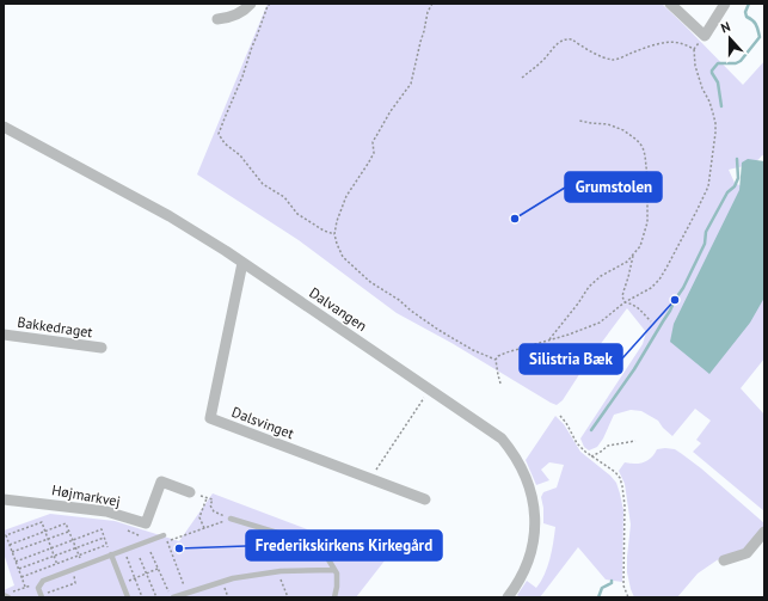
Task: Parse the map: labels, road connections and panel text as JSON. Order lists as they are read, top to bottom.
{
  "streets": {
    "street": [
      "Dalvangen",
      "Bakkedraget",
      "Dalsvinget",
      "Højmarkvej"
    ]
  },
  "crossings": [
    ["Dalvangen", "Dalsvinget"]
  ],
  "places": ["Grumstolen", "Silistria Bæk", "Frederikskirkens Kirkegård"],
  "north": "top"
}
